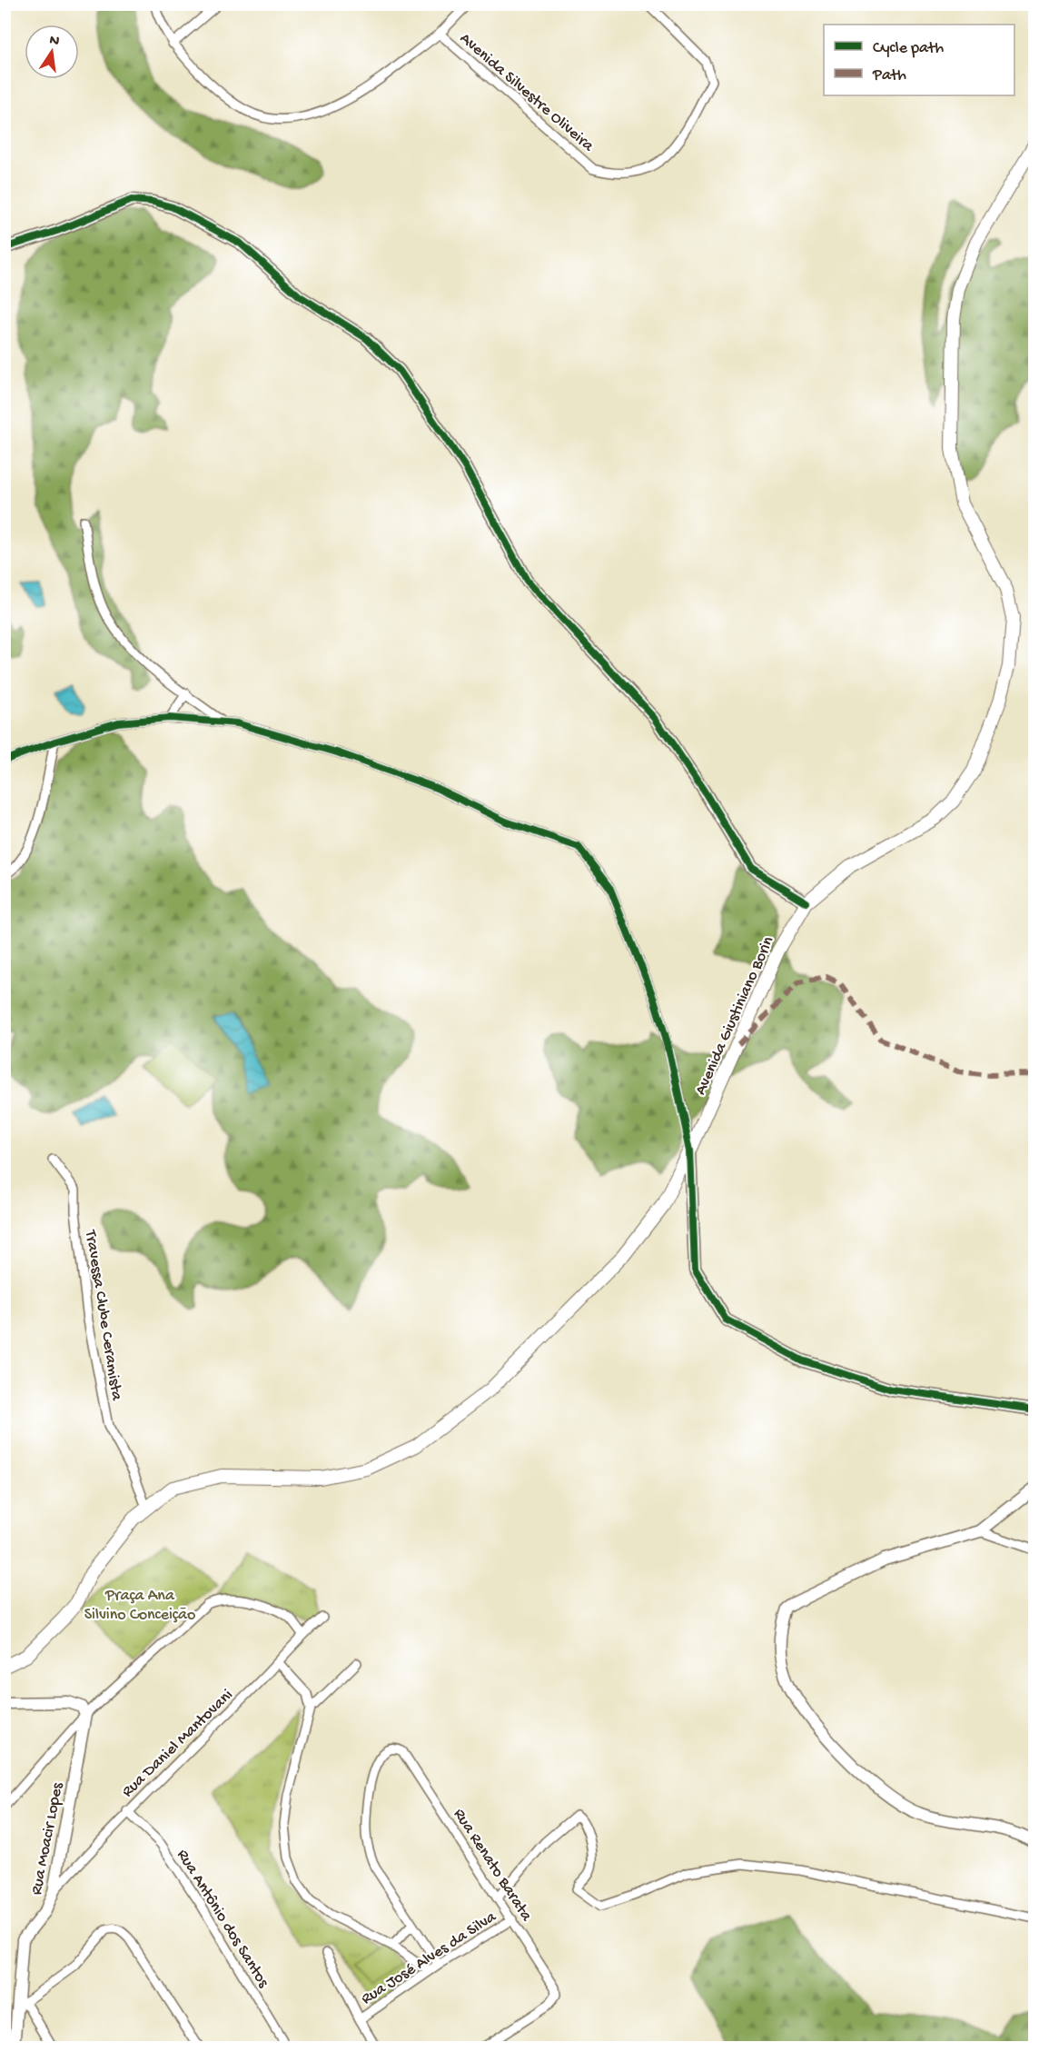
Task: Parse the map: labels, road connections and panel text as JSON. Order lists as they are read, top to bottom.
{
  "streets": {
    "main road": ["Avenida Giustiniano Borin"],
    "street": [
      "Avenida Silvestre Oliveira",
      "Travessa Clube Ceramista",
      "Rua Daniel Mantovani",
      "Rua Moacir Lopes",
      "Rua Renato Barata",
      "Rua Antônio dos Santos",
      "Rua José Alves da Silva"
    ]
  },
  "crossings": [
    ["Avenida Giustiniano Borin", "Travessa Clube Ceramista"],
    ["Rua Daniel Mantovani", "Rua Moacir Lopes"],
    ["Rua Daniel Mantovani", "Rua Antônio dos Santos"],
    ["Rua Renato Barata", "Rua José Alves da Silva"]
  ],
  "parks": ["Praça Ana Silvino Conceição"],
  "legend": ["Cycle path", "Path"],
  "north": "top"
}
